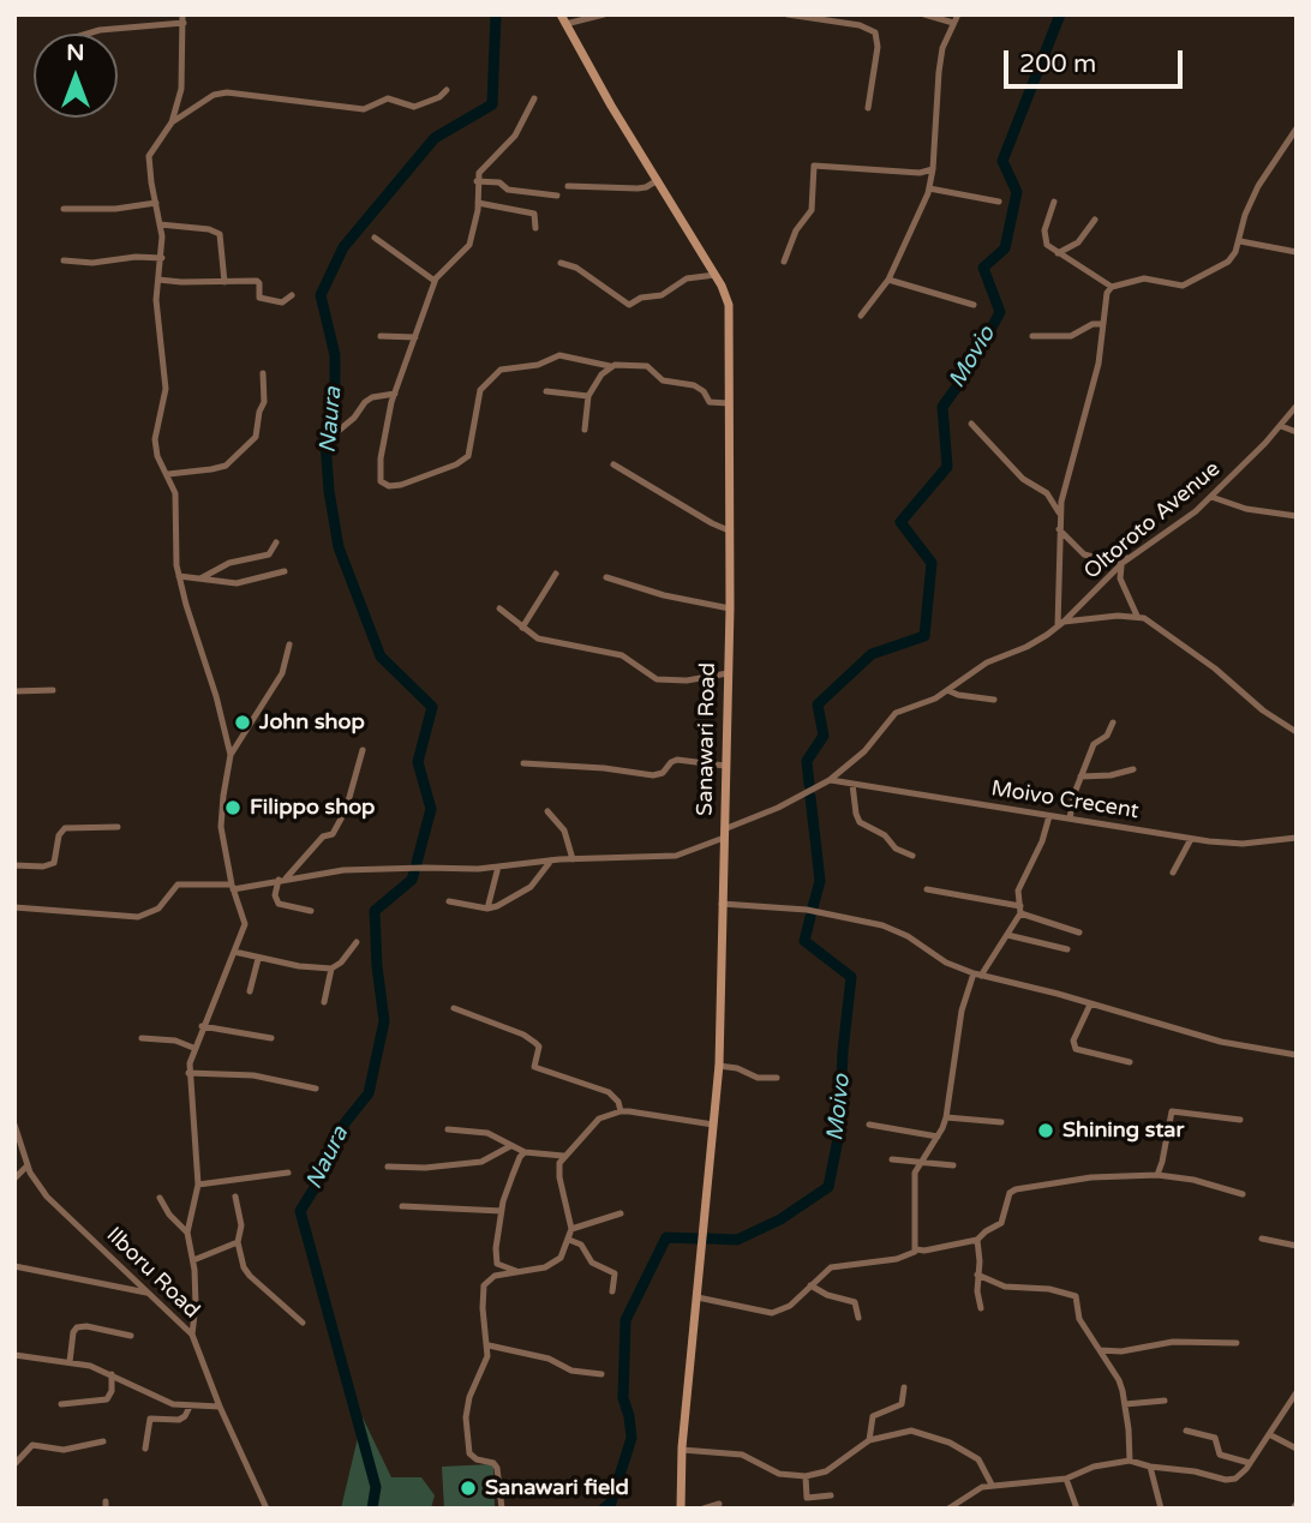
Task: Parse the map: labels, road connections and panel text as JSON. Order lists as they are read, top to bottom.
{
  "streets": {
    "street": [
      "Oltoroto Avenue",
      "Sanawari Road",
      "Moivo Crecent",
      "Ilboru Road"
    ]
  },
  "crossings": [
    ["Oltoroto Avenue", "Sanawari Road"],
    ["Oltoroto Avenue", "Moivo Crecent"]
  ],
  "water": ["Movio", "Naura", "Moivo"],
  "places": [
    "John shop",
    "Filippo shop",
    "Shining star",
    "Sanawari field"
  ],
  "scale_bar": "200 m",
  "north": "top"
}
